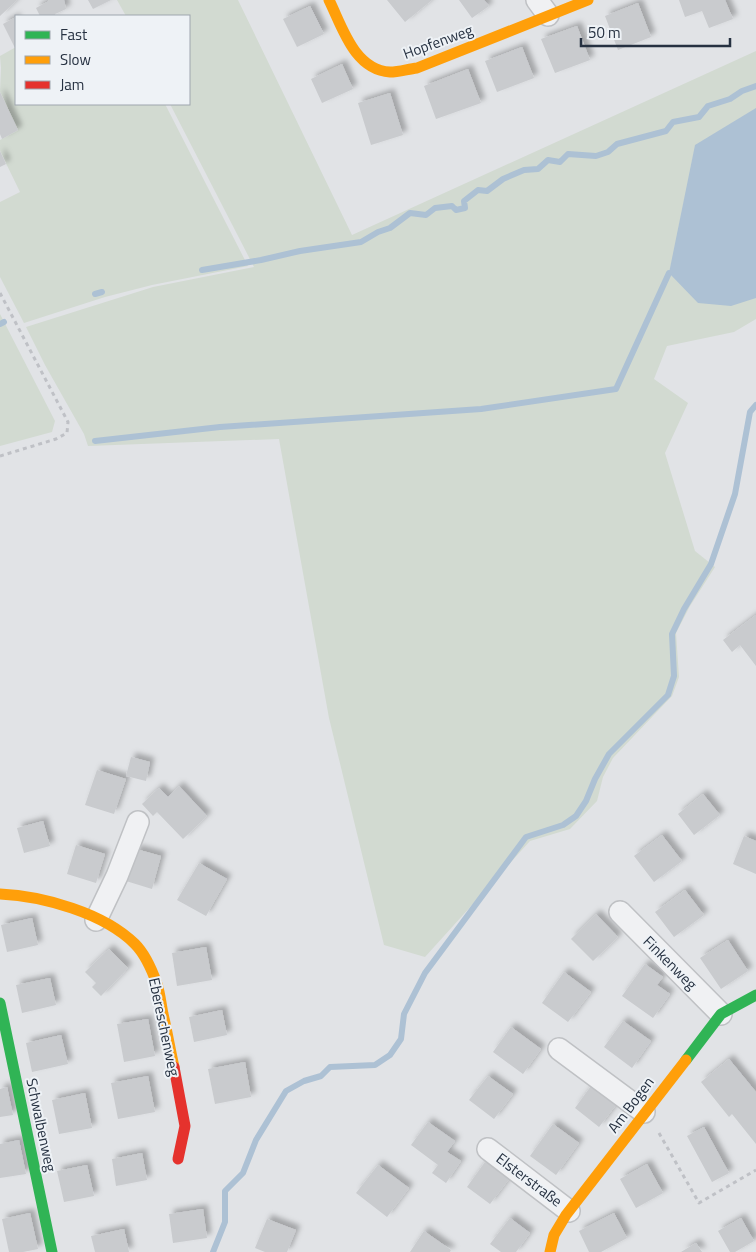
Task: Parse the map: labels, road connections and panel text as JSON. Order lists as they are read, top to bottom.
{
  "streets": {
    "street": [
      "Hopfenweg",
      "Finkenweg",
      "Ebereschenweg",
      "Am Bogen",
      "Schwalbenweg",
      "Elsterstraße"
    ]
  },
  "crossings": [
    ["Finkenweg", "Am Bogen"],
    ["Am Bogen", "Elsterstraße"]
  ],
  "legend": ["Fast", "Slow", "Jam"],
  "scale_bar": "50 m"
}
